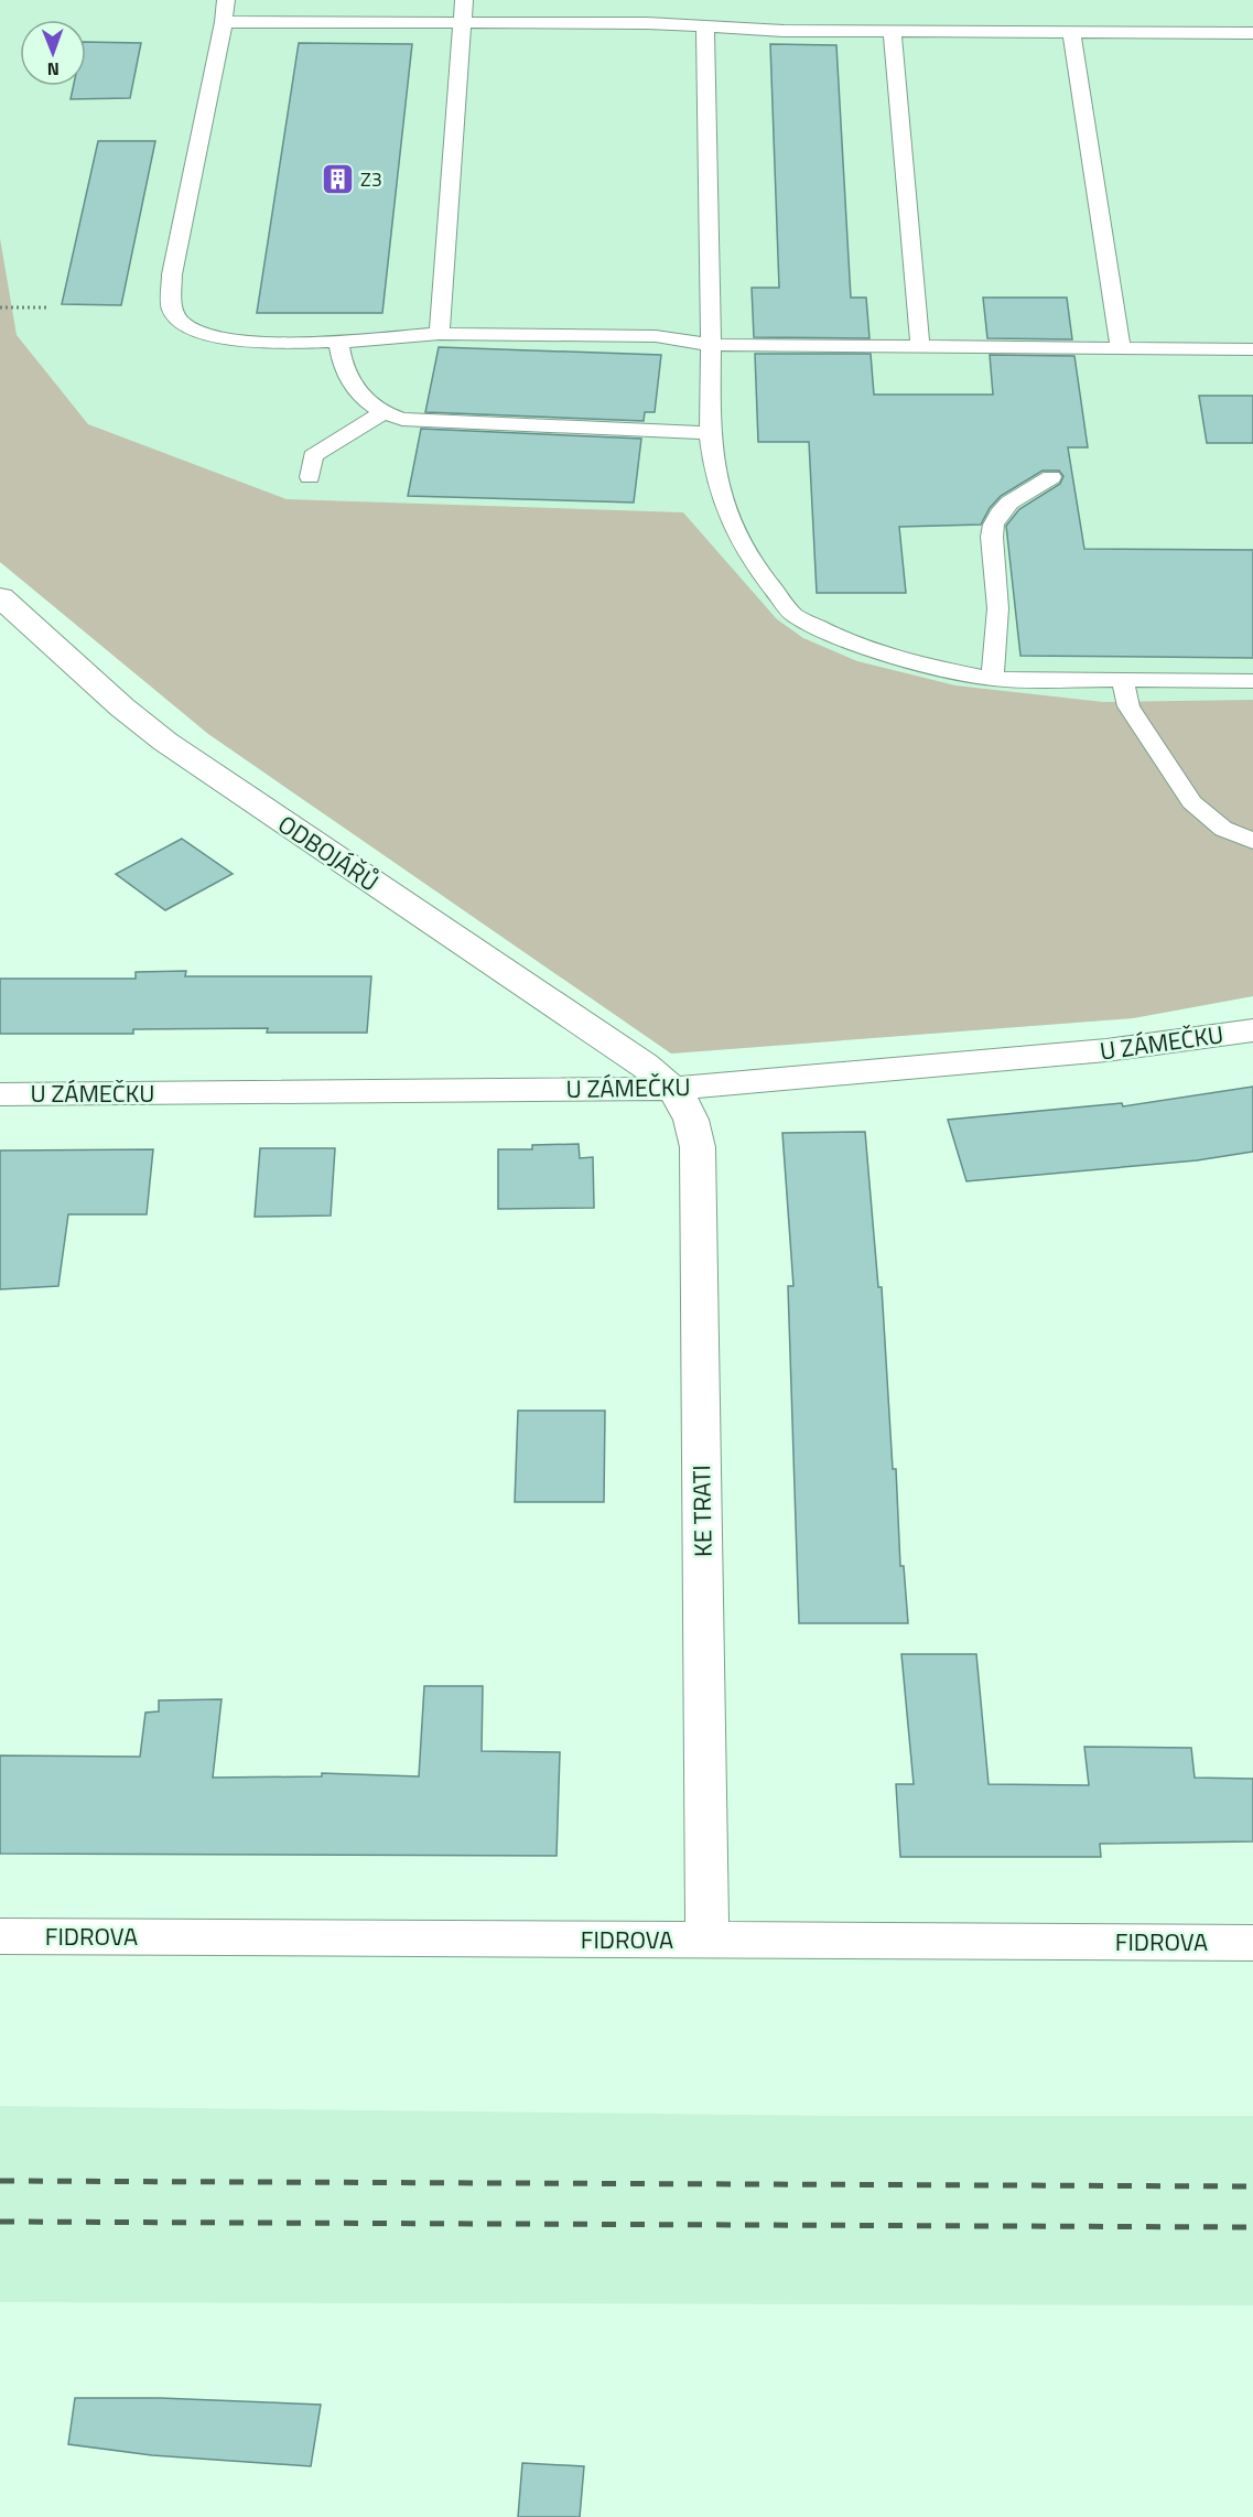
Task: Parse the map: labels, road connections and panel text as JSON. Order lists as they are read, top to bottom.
{
  "streets": {
    "street": [
      "ODBOJÁŘŮ",
      "U ZÁMEČKU",
      "KE TRATI",
      "FIDROVA"
    ]
  },
  "crossings": [
    ["ODBOJÁŘŮ", "U ZÁMEČKU"],
    ["ODBOJÁŘŮ", "KE TRATI"],
    ["U ZÁMEČKU", "KE TRATI"],
    ["KE TRATI", "FIDROVA"]
  ],
  "places": {
    "building": ["Z3"]
  },
  "north": "bottom"
}
